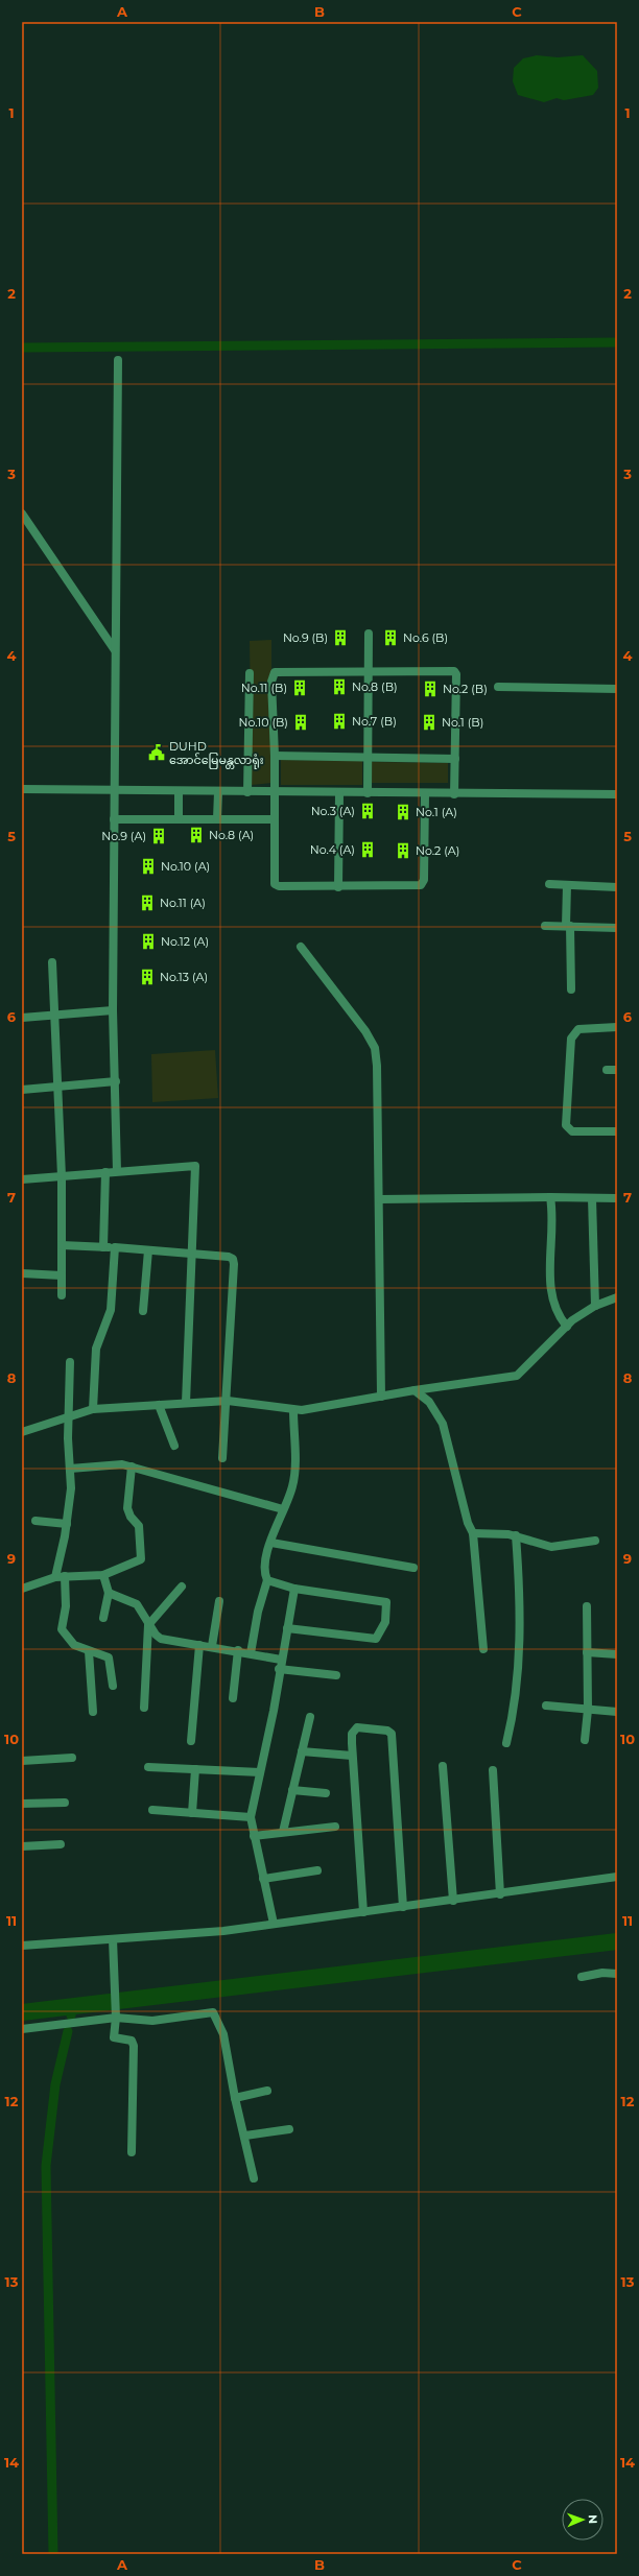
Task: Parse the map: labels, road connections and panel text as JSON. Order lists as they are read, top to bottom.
{
  "places": {
    "building": [
      "No.9 (B)",
      "No.6 (B)",
      "No.8 (B)",
      "No.11 (B)",
      "No.2 (B)",
      "No.7 (B)",
      "No.10 (B)",
      "No.1 (B)",
      "No.3 (A)",
      "No.1 (A)",
      "No.8 (A)",
      "No.9 (A)",
      "No.4 (A)",
      "No.2 (A)",
      "No.10 (A)",
      "No.11 (A)",
      "No.12 (A)",
      "No.13 (A)"
    ],
    "public building": ["DUHD အောင်မြေမန္တလာရုံး"]
  },
  "north": "right",
  "grid": {
    "columns": ["A", "B", "C"],
    "rows": [
      "1",
      "2",
      "3",
      "4",
      "5",
      "6",
      "7",
      "8",
      "9",
      "10",
      "11",
      "12",
      "13",
      "14"
    ]
  }
}
